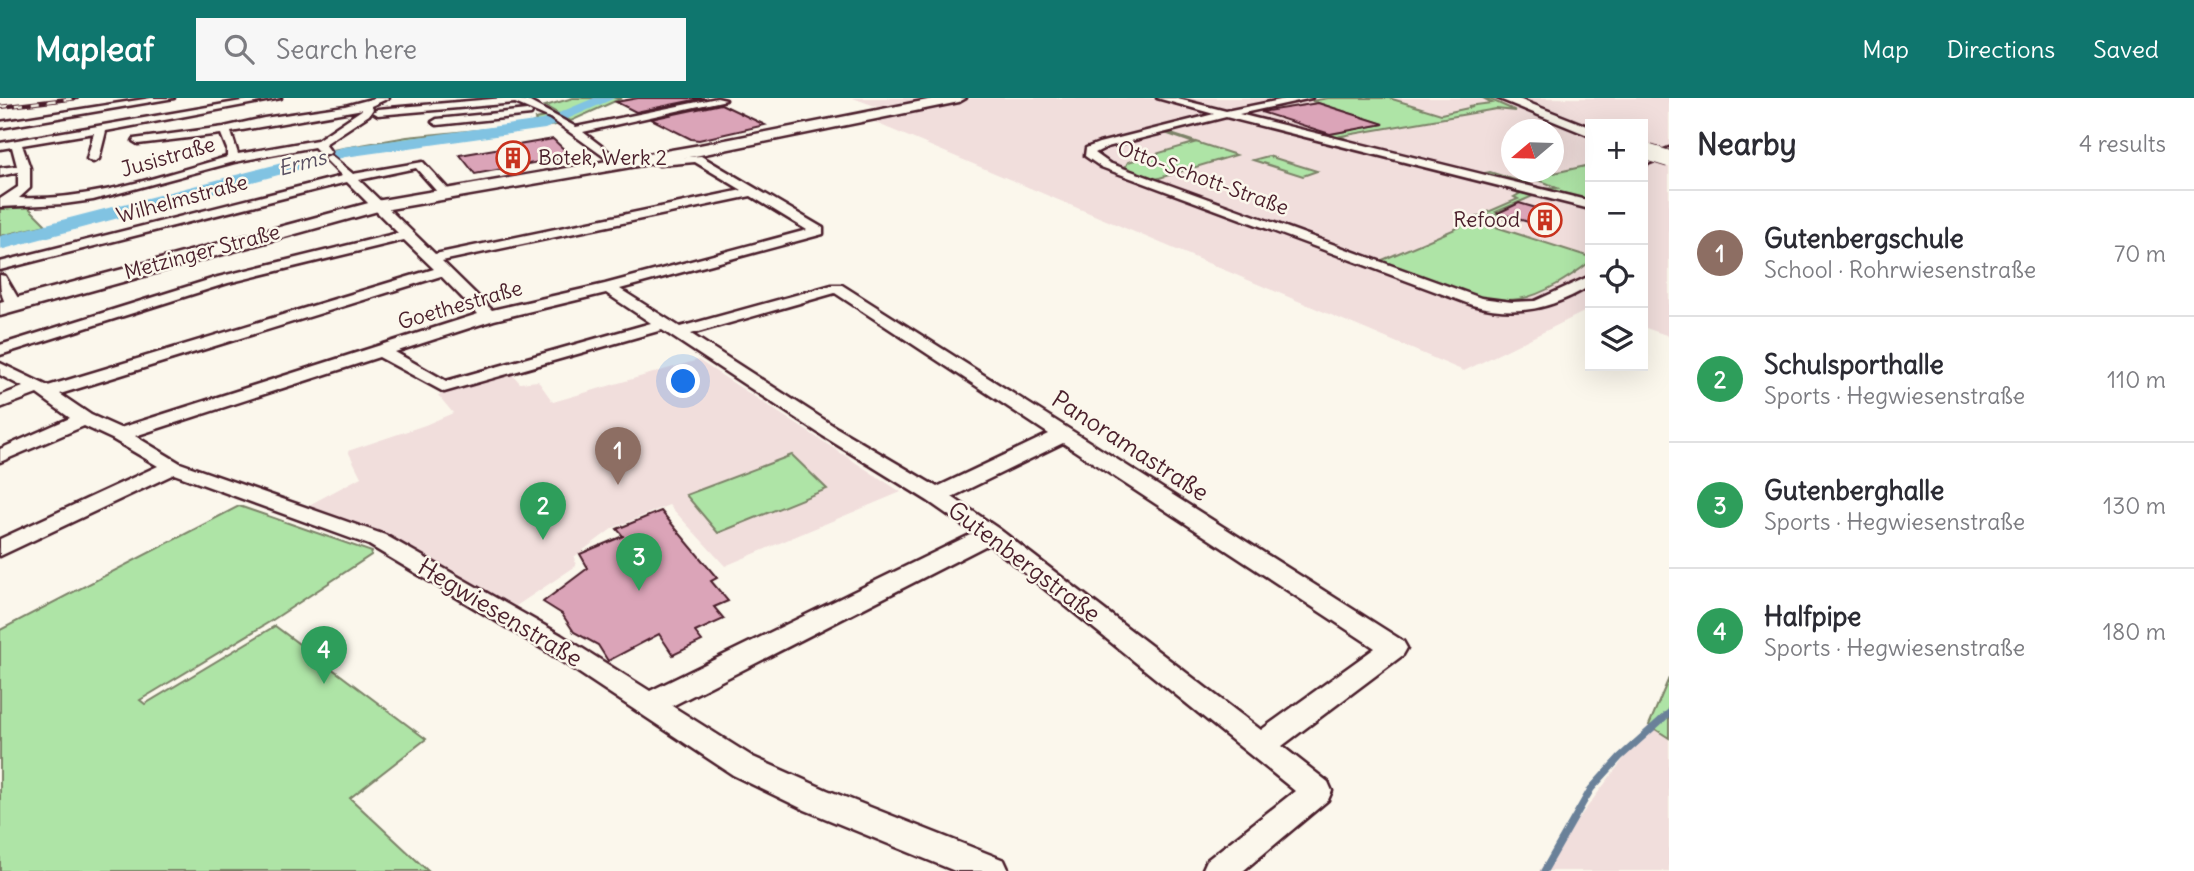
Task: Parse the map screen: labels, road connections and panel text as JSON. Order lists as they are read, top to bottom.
{
  "streets": {
    "street": [
      "Jusistraße",
      "Otto-Schott-Straße",
      "Wilhelmstraße",
      "Metzinger Straße",
      "Goethestraße",
      "Panoramastraße",
      "Gutenbergstraße",
      "Hegwiesenstraße"
    ]
  },
  "crossings": [
    ["Wilhelmstraße", "Metzinger Straße"],
    ["Metzinger Straße", "Goethestraße"],
    ["Goethestraße", "Panoramastraße"],
    ["Goethestraße", "Gutenbergstraße"],
    ["Goethestraße", "Hegwiesenstraße"],
    ["Panoramastraße", "Gutenbergstraße"]
  ],
  "water": ["Erms"],
  "places": {
    "building": ["Botek, Werk 2", "Refood"]
  },
  "north": "left",
  "page": {
    "header": "Mapleaf",
    "search": "Search here",
    "nav": ["Map", "Directions", "Saved"],
    "heading": ["Nearby", "4 results"],
    "map_buttons": ["+", "−"],
    "list": [
      {
        "mark": "1",
        "name": "Gutenbergschule",
        "note": "School · Rohrwiesenstraße",
        "value": "70 m"
      },
      {
        "mark": "2",
        "name": "Schulsporthalle",
        "note": "Sports · Hegwiesenstraße",
        "value": "110 m"
      },
      {
        "mark": "3",
        "name": "Gutenberghalle",
        "note": "Sports · Hegwiesenstraße",
        "value": "130 m"
      },
      {
        "mark": "4",
        "name": "Halfpipe",
        "note": "Sports · Hegwiesenstraße",
        "value": "180 m"
      }
    ],
    "pins": [
      "1",
      "2",
      "3",
      "4"
    ]
  }
}
